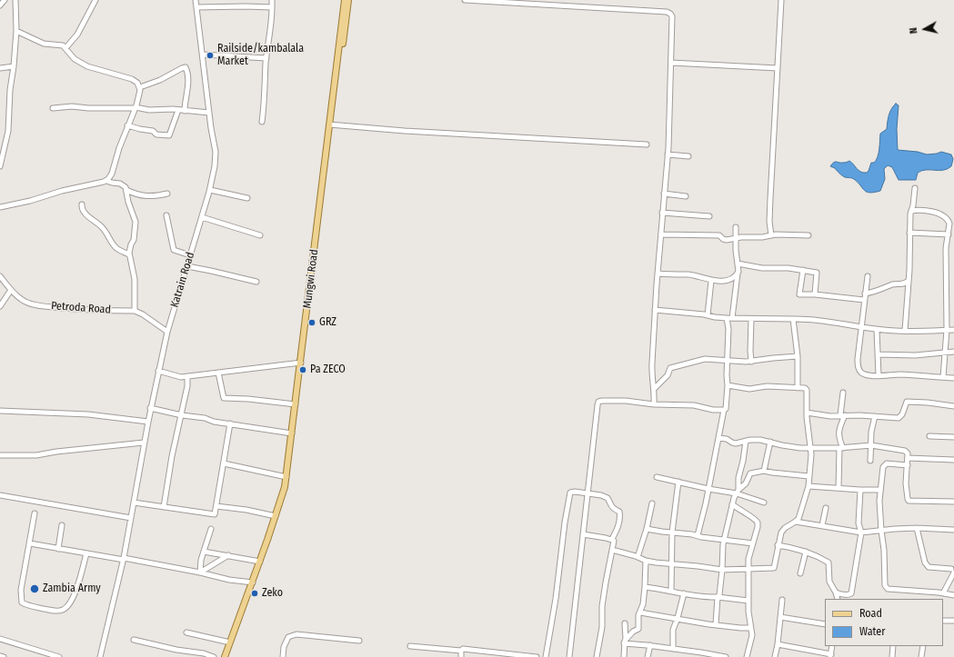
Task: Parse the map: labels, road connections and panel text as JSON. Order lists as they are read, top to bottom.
{
  "streets": {
    "main road": ["Mungwi Road"],
    "street": ["Katrain Road", "Petroda Road"]
  },
  "crossings": [
    ["Katrain Road", "Petroda Road"]
  ],
  "places": [
    "Railside/kambalala Market",
    "GRZ",
    "Pa ZECO",
    "Zambia Army",
    "Zeko"
  ],
  "legend": ["Road", "Water"],
  "north": "left"
}
